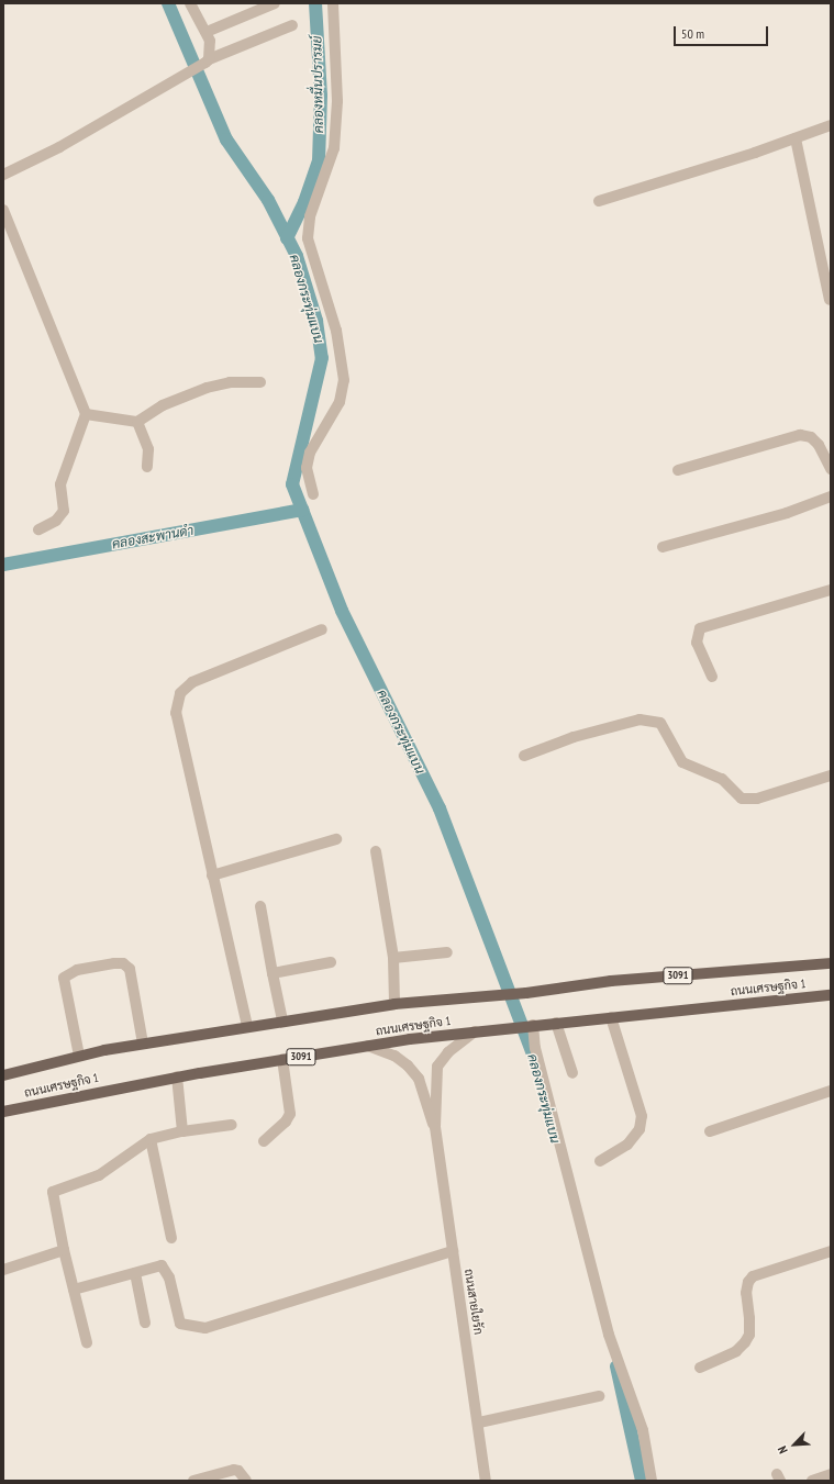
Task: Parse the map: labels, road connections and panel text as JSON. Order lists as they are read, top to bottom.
{
  "streets": {
    "main road": ["3091", "ถนนเศรษฐกิจ 1"],
    "street": ["ถนนสายใยรัก"]
  },
  "crossings": [
    ["ถนนเศรษฐกิจ 1", "ถนนสายใยรัก"]
  ],
  "water": ["คลองหมื่นปรารมย์", "คลองกระทุ่มแบน", "คลองสะพานดำ"],
  "scale_bar": "50 m",
  "north": "bottom left"
}
